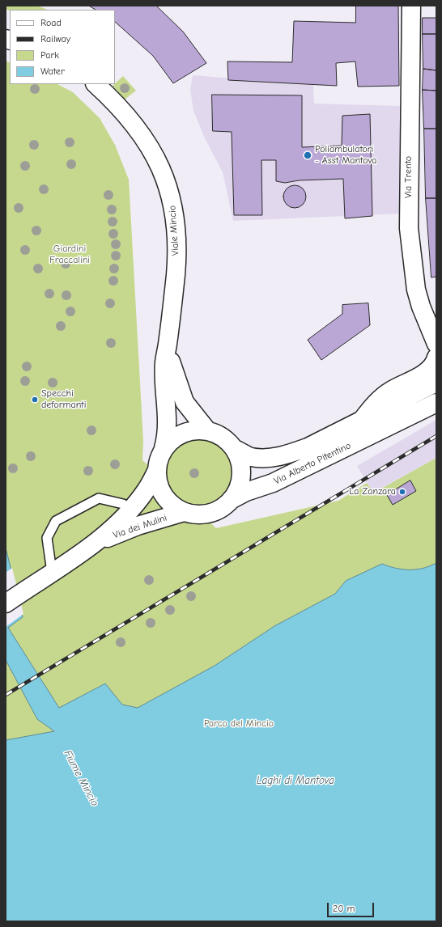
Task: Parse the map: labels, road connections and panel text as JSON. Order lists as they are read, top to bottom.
{
  "streets": {
    "main road": [
      "Via Trento",
      "Viale Mincio",
      "Via Alberto Pitentino",
      "Via dei Mulini"
    ]
  },
  "crossings": [
    ["Via Trento", "Via Alberto Pitentino"],
    ["Viale Mincio", "Via Alberto Pitentino"],
    ["Viale Mincio", "Via dei Mulini"],
    ["Via Alberto Pitentino", "Via dei Mulini"]
  ],
  "water": ["Fiume Mincio", "Laghi di Mantova"],
  "parks": ["Giardini Fraccalini", "Parco del Mincio"],
  "places": ["Poliambulatori - Asst Mantova", "Specchi deformanti", "La Zanzara"],
  "legend": [
    "Road",
    "Railway",
    "Park",
    "Water"
  ],
  "scale_bar": "20 m"
}
